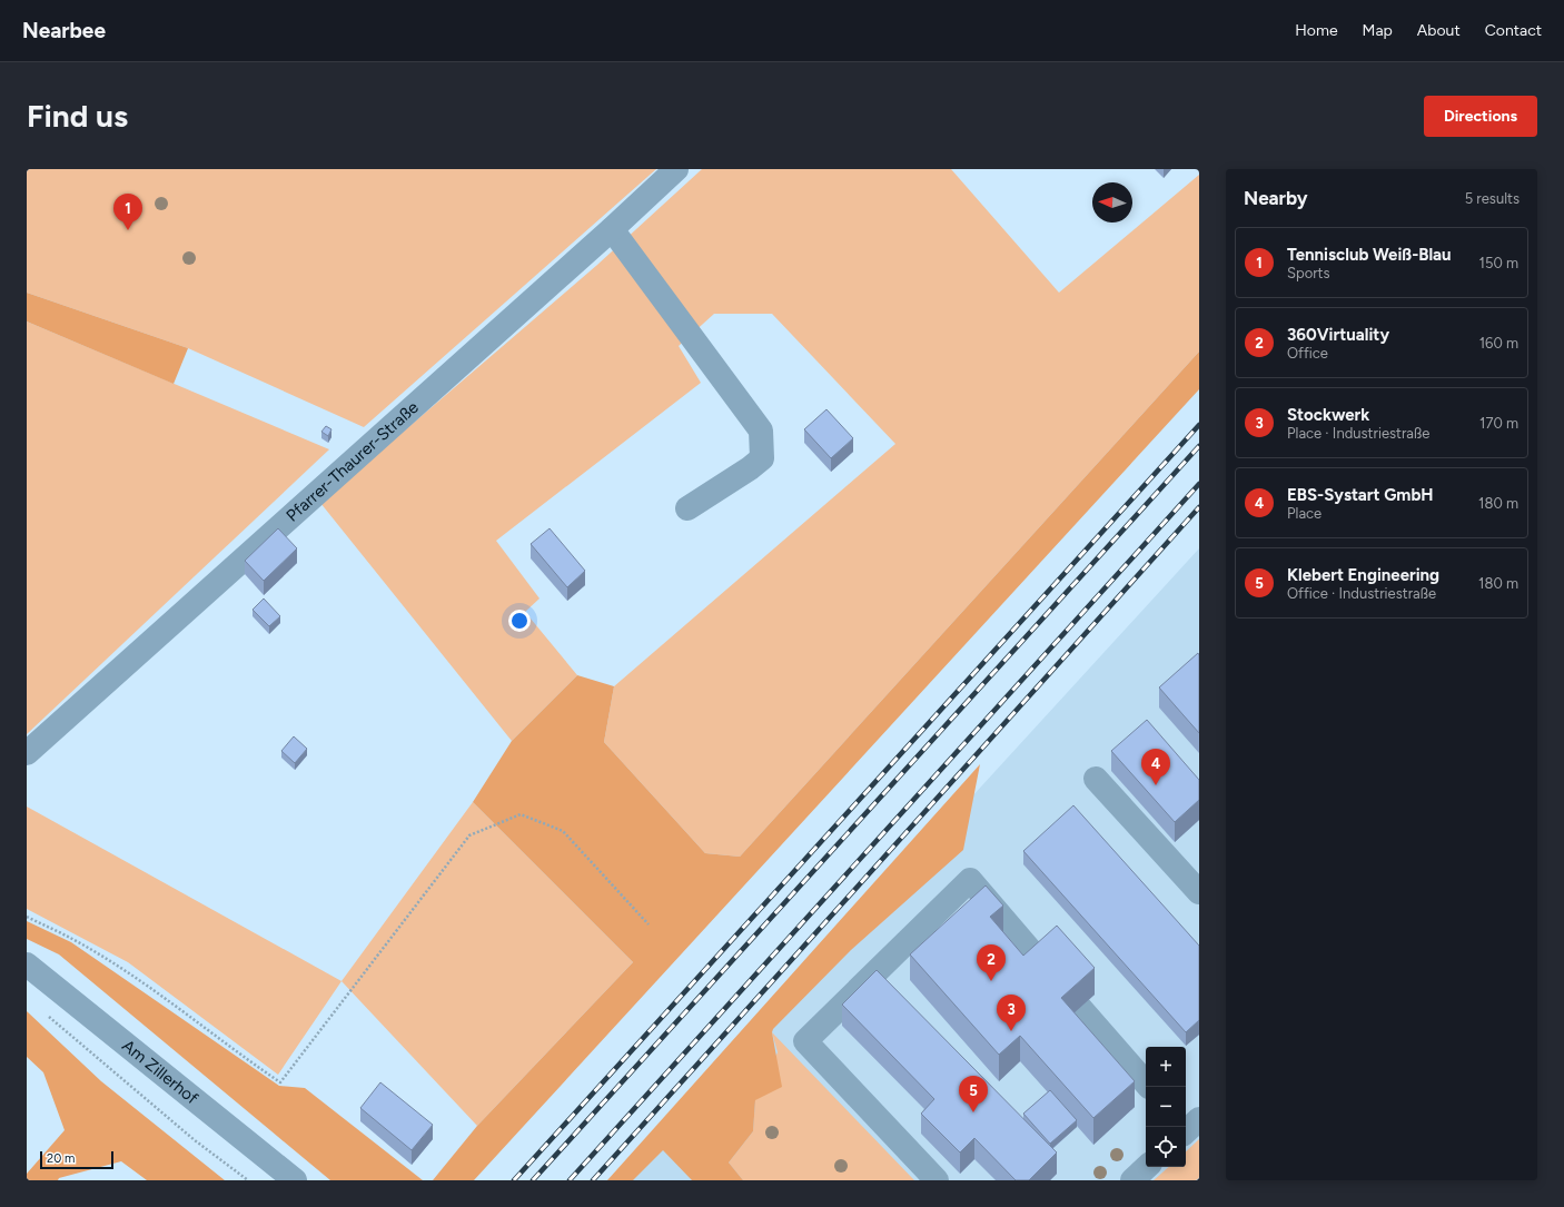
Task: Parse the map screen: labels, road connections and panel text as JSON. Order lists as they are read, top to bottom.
{
  "streets": {
    "street": ["Pfarrer-Thaurer-Straße", "Am Zillerhof"]
  },
  "scale_bar": "20 m",
  "north": "left",
  "page": {
    "header": "Nearbee",
    "nav": [
      "Home",
      "Map",
      "About",
      "Contact"
    ],
    "buttons": "Directions",
    "title": "Find us",
    "heading": ["Nearby", "5 results"],
    "pins": [
      "1",
      "4",
      "2",
      "3",
      "5"
    ],
    "list": [
      {
        "mark": "1",
        "name": "Tennisclub Weiß-Blau",
        "note": "Sports",
        "value": "150 m"
      },
      {
        "mark": "2",
        "name": "360Virtuality",
        "note": "Office",
        "value": "160 m"
      },
      {
        "mark": "3",
        "name": "Stockwerk",
        "note": "Place · Industriestraße",
        "value": "170 m"
      },
      {
        "mark": "4",
        "name": "EBS-Systart GmbH",
        "note": "Place",
        "value": "180 m"
      },
      {
        "mark": "5",
        "name": "Klebert Engineering",
        "note": "Office · Industriestraße",
        "value": "180 m"
      }
    ],
    "map_buttons": ["+", "−"],
    "scale": "20 m"
  }
}
